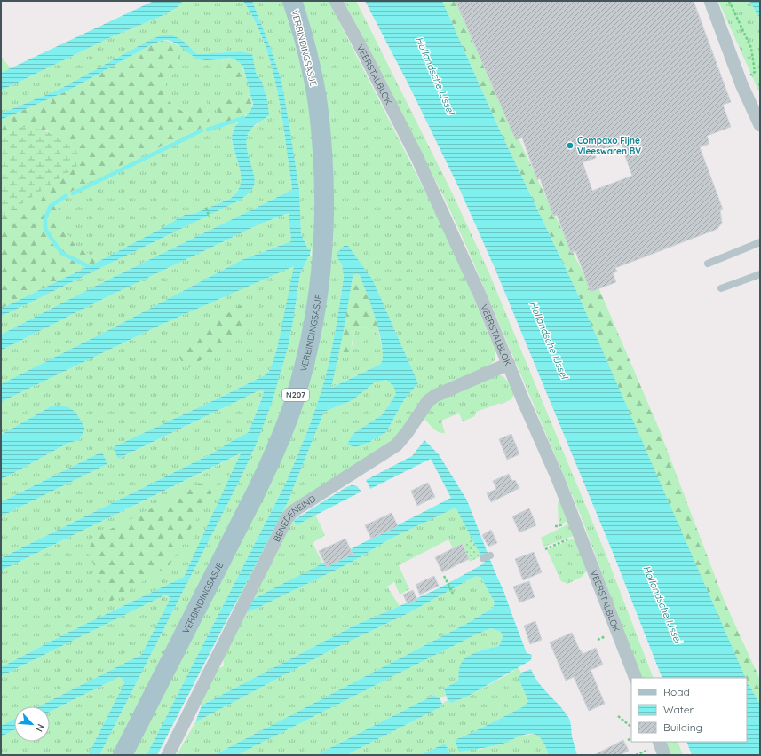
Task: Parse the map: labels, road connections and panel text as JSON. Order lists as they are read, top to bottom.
{
  "streets": {
    "main road": ["VERBINDINGSASJE", "N207"],
    "street": ["VEERSTALBLOK", "BENEDENEIND"]
  },
  "crossings": [
    ["VEERSTALBLOK", "BENEDENEIND"]
  ],
  "water": ["Hollandsche IJssel"],
  "places": ["Compaxo Fijne Vleeswaren BV"],
  "legend": ["Road", "Water", "Building"],
  "north": "bottom right"
}
